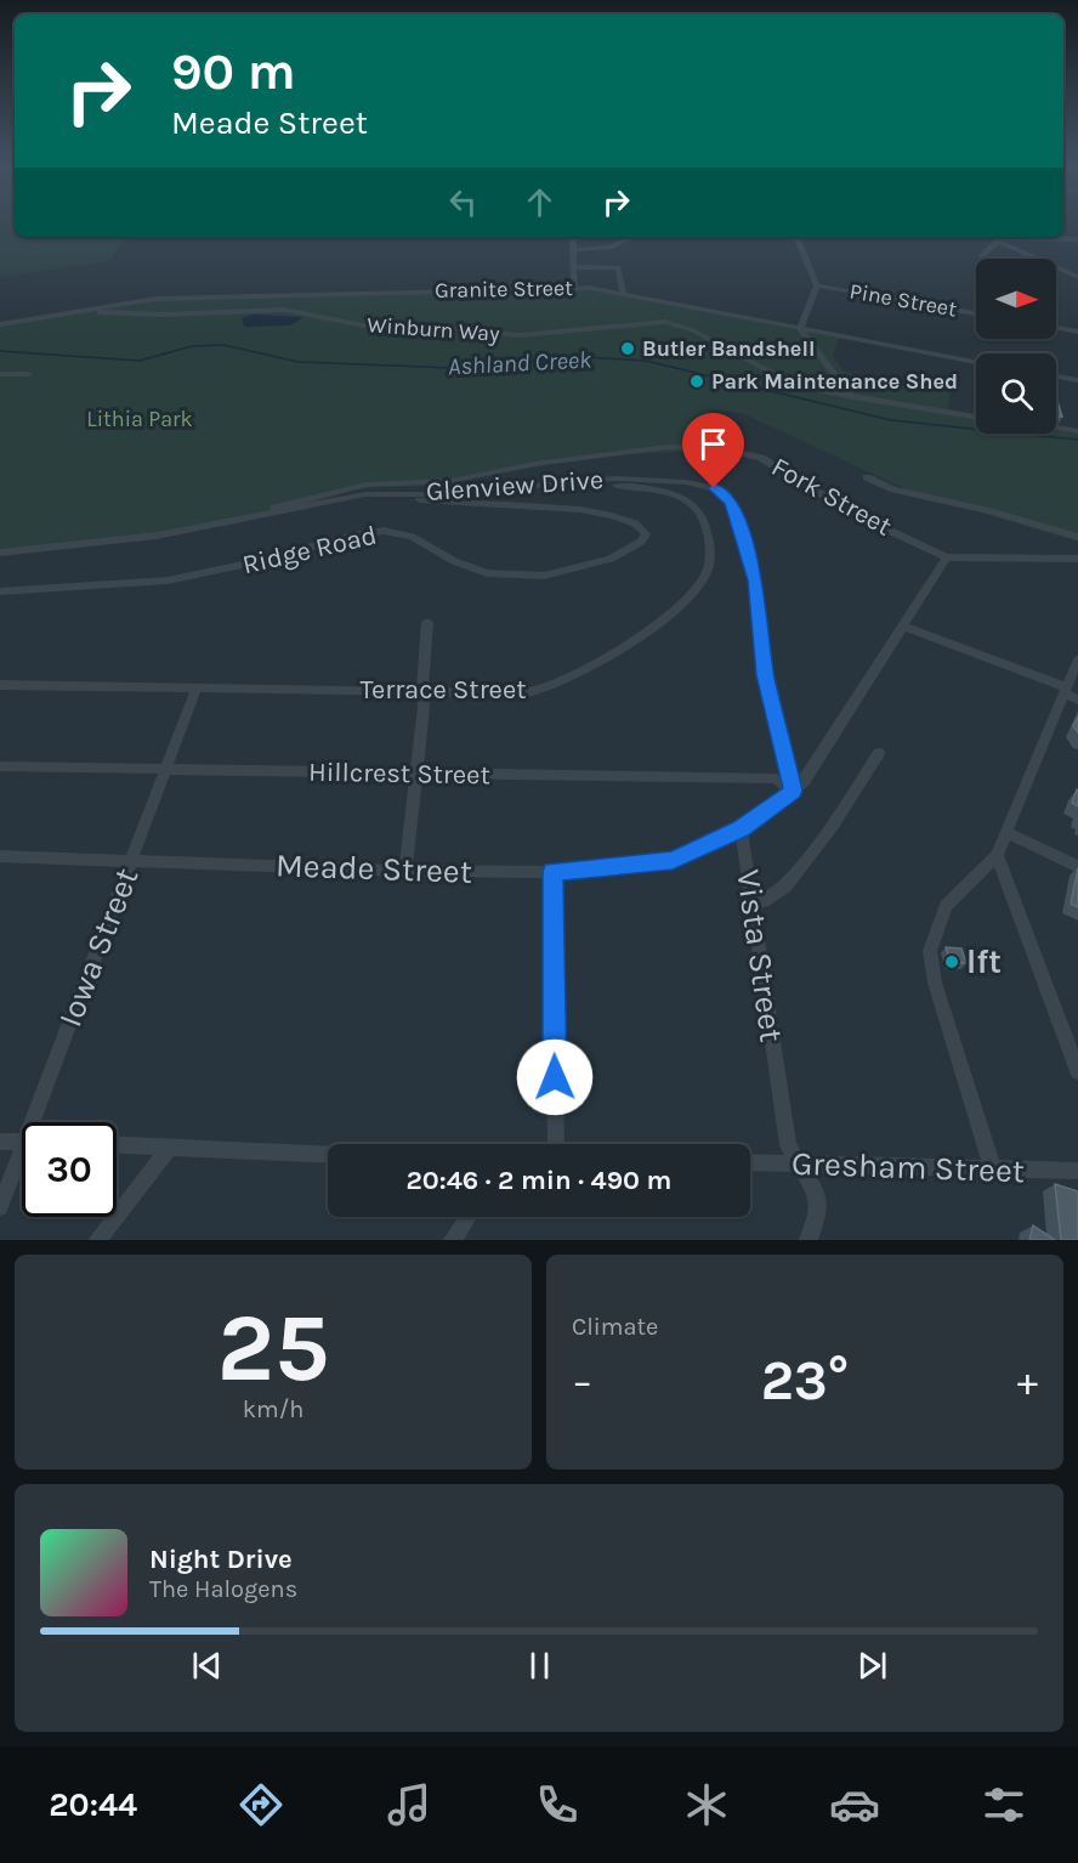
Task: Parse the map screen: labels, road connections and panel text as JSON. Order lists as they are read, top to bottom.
{
  "streets": {
    "street": [
      "Granite Street",
      "Pine Street",
      "Winburn Way",
      "Glenview Drive",
      "Fork Street",
      "Ridge Road",
      "Terrace Street",
      "Hillcrest Street",
      "Meade Street",
      "Iowa Street",
      "Vista Street",
      "Gresham Street"
    ]
  },
  "crossings": [
    ["Granite Street", "Winburn Way"],
    ["Glenview Drive", "Fork Street"],
    ["Glenview Drive", "Ridge Road"],
    ["Glenview Drive", "Terrace Street"],
    ["Glenview Drive", "Hillcrest Street"],
    ["Terrace Street", "Iowa Street"],
    ["Hillcrest Street", "Iowa Street"],
    ["Meade Street", "Iowa Street"],
    ["Meade Street", "Vista Street"],
    ["Vista Street", "Gresham Street"]
  ],
  "water": ["Ashland Creek"],
  "parks": ["Lithia Park"],
  "places": ["Butler Bandshell", "Park Maintenance Shed", "lft"],
  "north": "right",
  "page": {
    "turn": ["90 m", "Meade Street"],
    "limit": "30",
    "trip": "20:46 · 2 min · 490 m",
    "tile": [
      ["25", "km/h"],
      "Climate"
    ],
    "heat": ["−", "23°", "+"],
    "song": ["Night Drive", "The Halogens"],
    "tabs": "20:44"
  }
}
